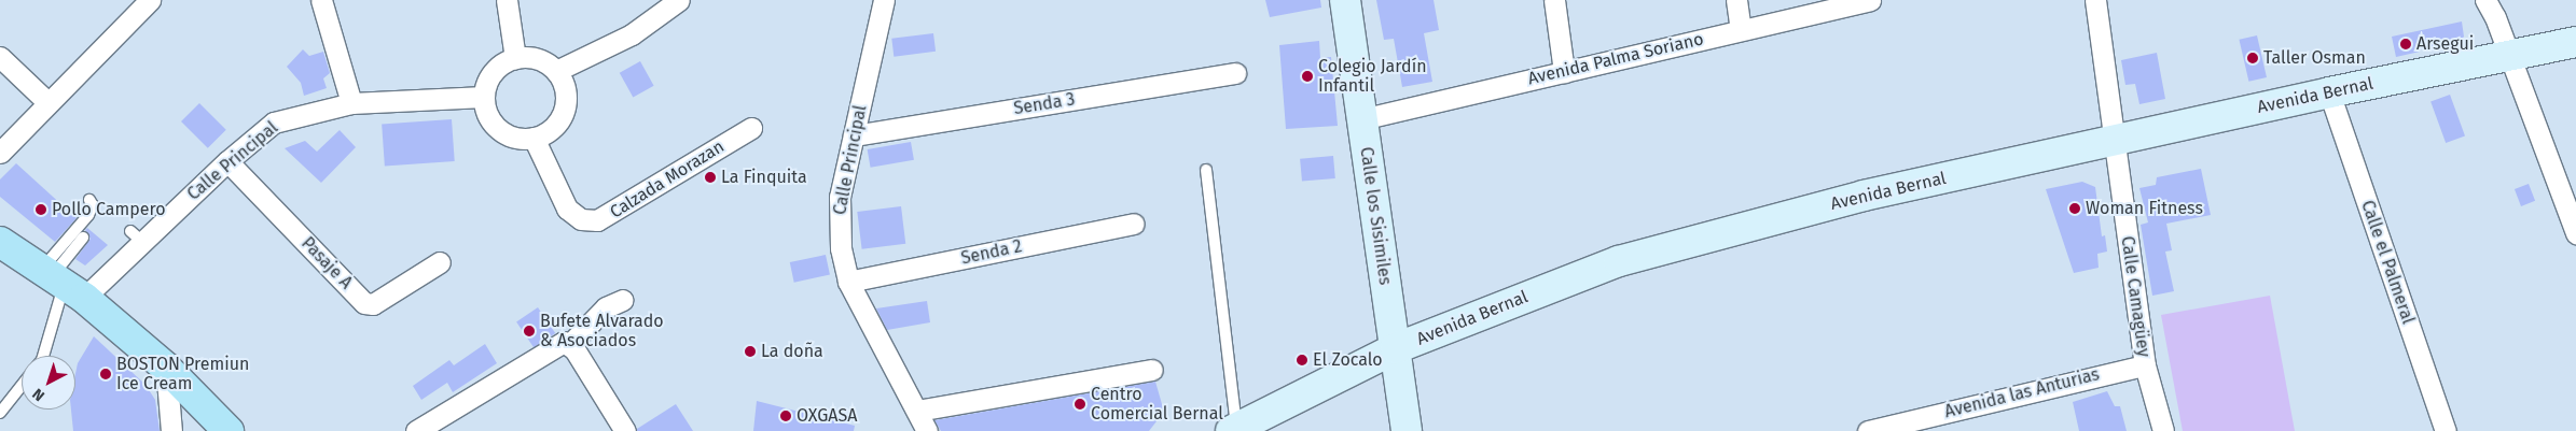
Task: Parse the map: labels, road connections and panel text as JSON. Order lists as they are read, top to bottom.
{
  "streets": {
    "main road": ["Avenida Bernal", "Calle los Sisimiles"],
    "street": [
      "Avenida Palma Soriano",
      "Senda 3",
      "Calle Principal",
      "Calzada Morazan",
      "Senda 2",
      "Calle el Palmeral",
      "Pasaje A",
      "Calle Camagüey",
      "Avenida las Anturias"
    ]
  },
  "crossings": [
    ["Avenida Palma Soriano", "Calle los Sisimiles"],
    ["Avenida Bernal", "Calle los Sisimiles"],
    ["Avenida Bernal", "Calle el Palmeral"],
    ["Avenida Bernal", "Calle Camagüey"],
    ["Senda 3", "Calle Principal"],
    ["Calle Principal", "Calzada Morazan"],
    ["Calle Principal", "Senda 2"],
    ["Calle Principal", "Pasaje A"],
    ["Calle Camagüey", "Avenida las Anturias"]
  ],
  "places": [
    "Arsegui",
    "Taller Osman",
    "Colegio Jardín Infantil",
    "La Finquita",
    "Woman Fitness",
    "Pollo Campero",
    "Bufete Alvarado & Asociados",
    "La doña",
    "El Zocalo",
    "BOSTON Premiun Ice Cream",
    "Centro Comercial Bernal",
    "OXGASA"
  ],
  "north": "bottom left"
}
